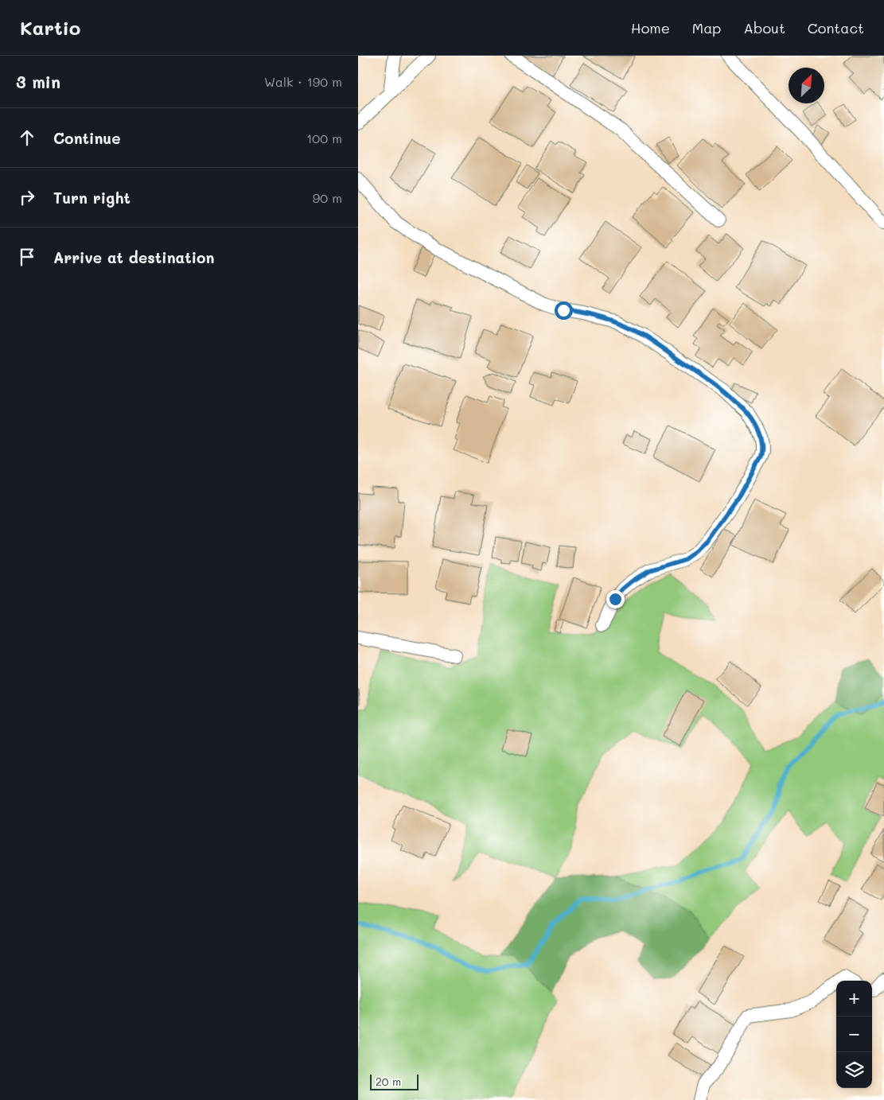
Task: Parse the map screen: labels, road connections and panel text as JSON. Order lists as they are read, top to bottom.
{
  "scale_bar": "20 m",
  "north": "top right",
  "page": {
    "header": "Kartio",
    "nav": [
      "Home",
      "Map",
      "About",
      "Contact"
    ],
    "heading": ["3 min", "Walk · 190 m"],
    "list": [
      ["Continue", "100 m"],
      ["Turn right", "90 m"],
      "Arrive at destination"
    ],
    "map_buttons": ["+", "−"],
    "scale": "20 m"
  }
}
